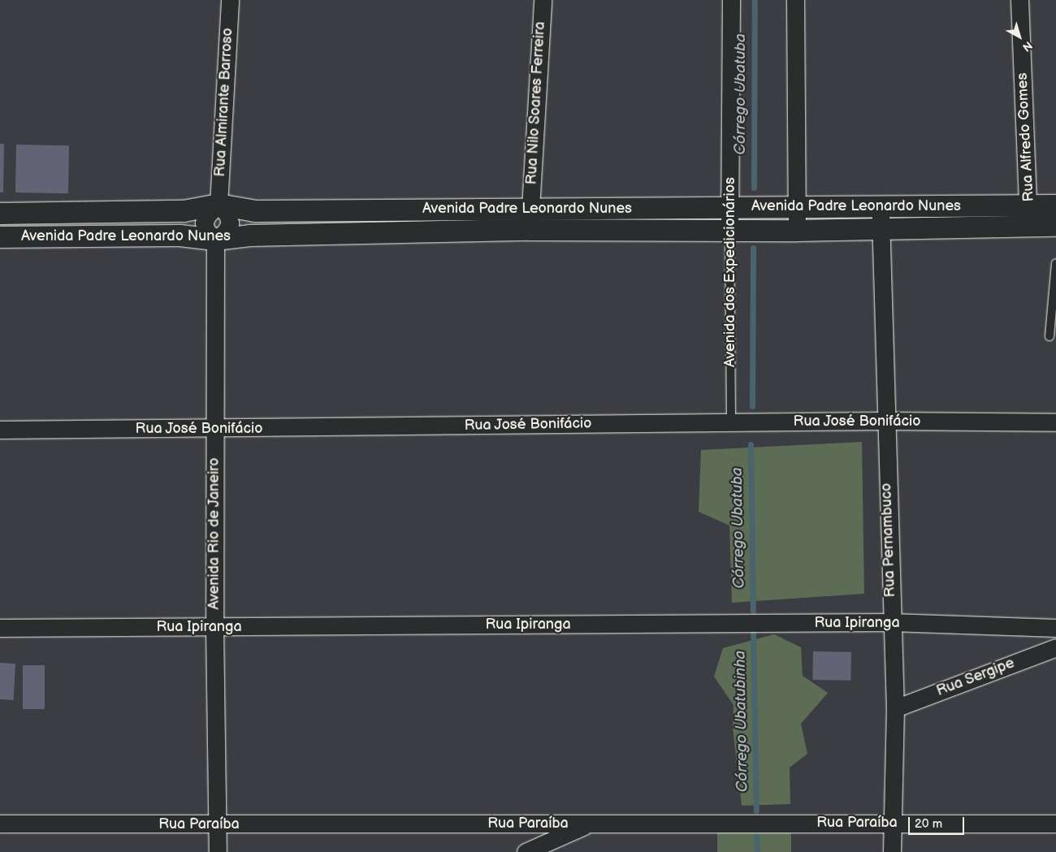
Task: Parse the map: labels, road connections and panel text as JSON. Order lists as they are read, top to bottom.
{
  "streets": {
    "street": [
      "Rua Almirante Barroso",
      "Rua Nilo Soares Ferreira",
      "Rua Alfredo Gomes",
      "Avenida Padre Leonardo Nunes",
      "Avenida dos Expedicionários",
      "Rua José Bonifácio",
      "Avenida Rio de Janeiro",
      "Rua Pernambuco",
      "Rua Ipiranga",
      "Rua Sergipe",
      "Rua Paraíba"
    ]
  },
  "crossings": [
    ["Rua Almirante Barroso", "Avenida Padre Leonardo Nunes"],
    ["Rua Nilo Soares Ferreira", "Avenida Padre Leonardo Nunes"],
    ["Rua Alfredo Gomes", "Avenida Padre Leonardo Nunes"],
    ["Avenida Padre Leonardo Nunes", "Avenida dos Expedicionários"],
    ["Avenida Padre Leonardo Nunes", "Avenida Rio de Janeiro"],
    ["Avenida Padre Leonardo Nunes", "Rua Pernambuco"],
    ["Avenida dos Expedicionários", "Rua José Bonifácio"],
    ["Rua José Bonifácio", "Avenida Rio de Janeiro"],
    ["Rua José Bonifácio", "Rua Pernambuco"],
    ["Avenida Rio de Janeiro", "Rua Ipiranga"],
    ["Avenida Rio de Janeiro", "Rua Paraíba"],
    ["Rua Pernambuco", "Rua Ipiranga"],
    ["Rua Pernambuco", "Rua Sergipe"],
    ["Rua Pernambuco", "Rua Paraíba"]
  ],
  "water": ["Córrego Ubatuba", "Córrego Ubatubinha"],
  "scale_bar": "20 m",
  "north": "bottom right"
}
